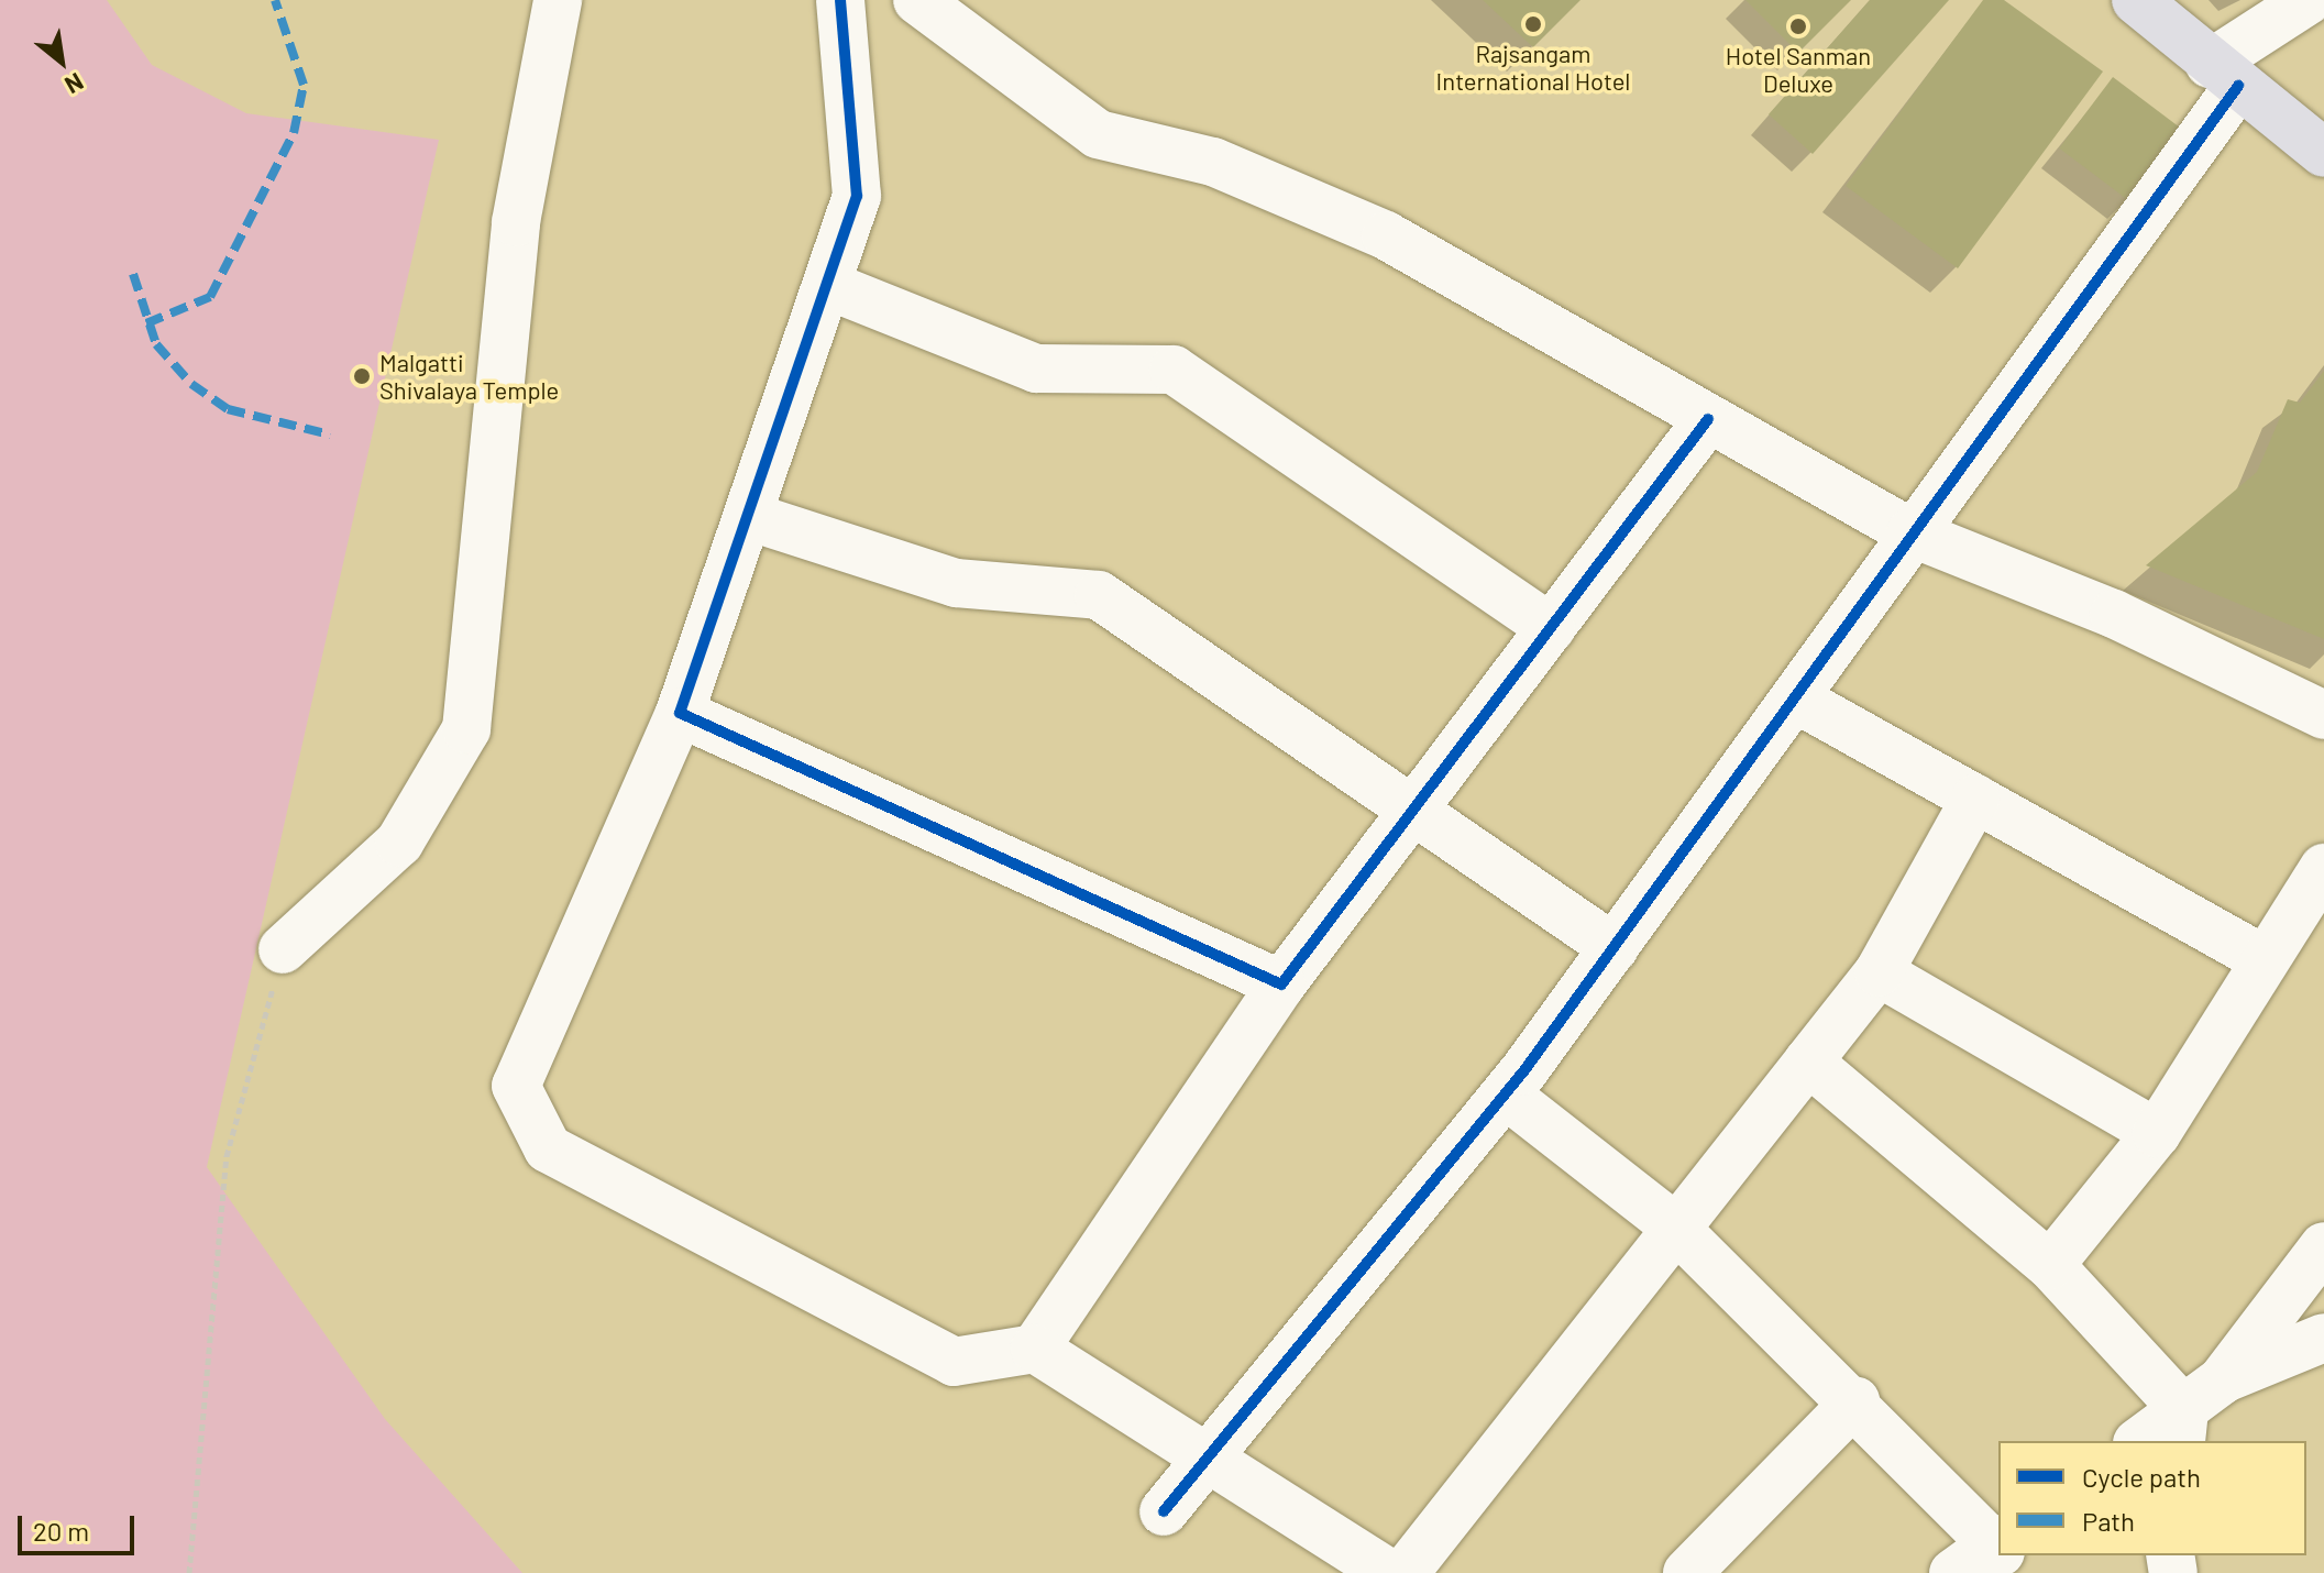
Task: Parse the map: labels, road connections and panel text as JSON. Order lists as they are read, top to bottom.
{
  "places": ["Rajsangam International Hotel", "Hotel Sanman Deluxe", "Malgatti Shivalaya Temple"],
  "legend": ["Cycle path", "Path"],
  "scale_bar": "20 m",
  "north": "bottom right"
}
